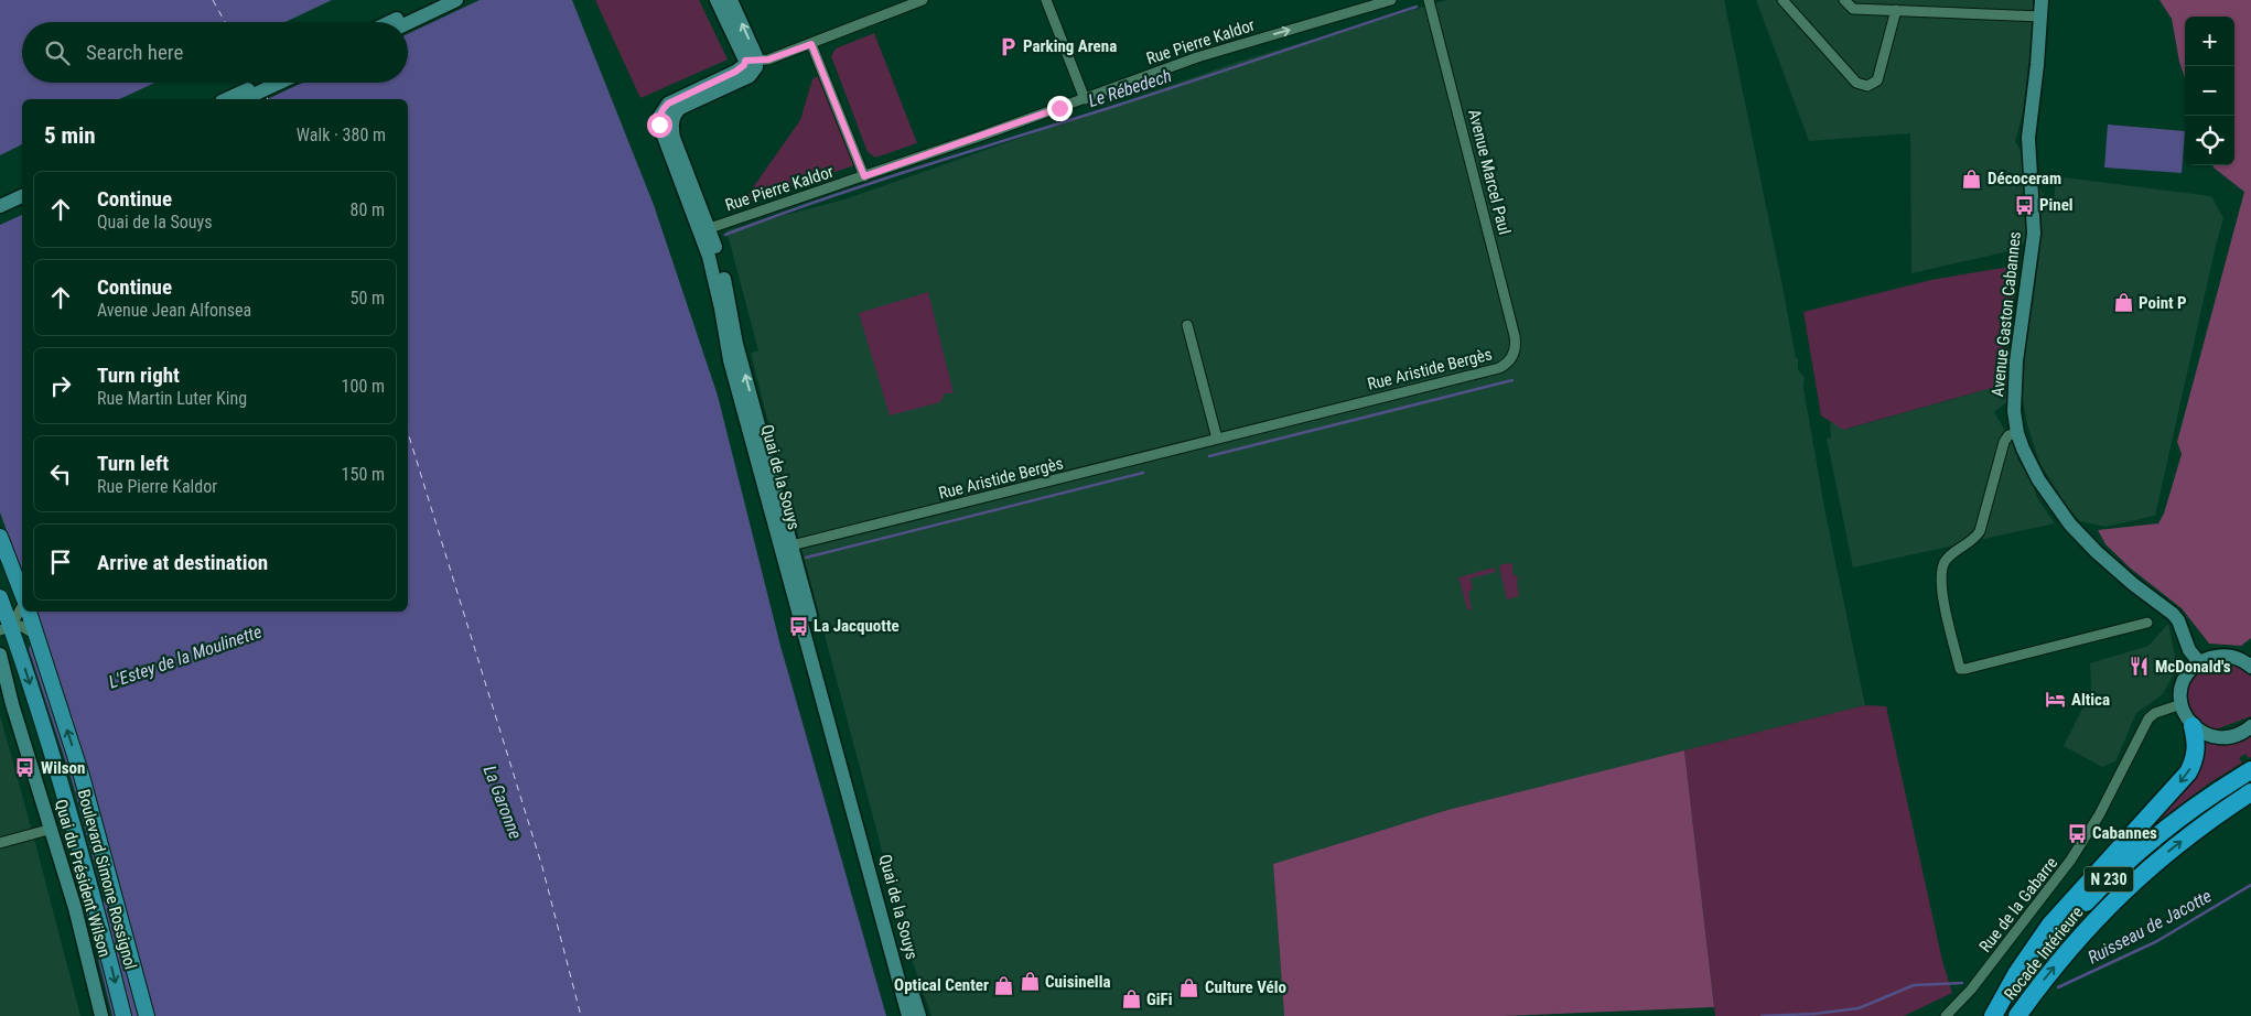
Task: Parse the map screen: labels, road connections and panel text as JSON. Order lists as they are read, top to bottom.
{
  "streets": {
    "highway": ["N 230", "Rocade Intérieure"],
    "main road": [
      "Avenue Gaston Cabannes",
      "Quai de la Souys",
      "Quai du Président Wilson",
      "Boulevard Simone Rossignol"
    ],
    "street": [
      "Rue Pierre Kaldor",
      "Avenue Marcel Paul",
      "Rue Aristide Bergès",
      "Rue de la Gabarre"
    ]
  },
  "crossings": [
    ["Rue Pierre Kaldor", "Quai de la Souys"],
    ["Avenue Marcel Paul", "Rue Aristide Bergès"],
    ["Rue Aristide Bergès", "Quai de la Souys"]
  ],
  "one_way": ["Rue Pierre Kaldor"],
  "water": [
    "Le Rébedech",
    "L'Estey de la Moulinette",
    "La Garonne",
    "Ruisseau de Jacotte"
  ],
  "places": {
    "parking": ["Parking Arena"],
    "shop": [
      "Décoceram",
      "Point P",
      "Cuisinella",
      "Optical Center",
      "Culture Vélo",
      "GiFi"
    ],
    "bus stop": [
      "Pinel",
      "La Jacquotte",
      "Wilson",
      "Cabannes"
    ],
    "restaurant": ["McDonald's"],
    "hotel": ["Altica"]
  },
  "page": {
    "map_buttons": ["+", "−"],
    "search": "Search here",
    "heading": ["5 min", "Walk · 380 m"],
    "list": [
      ["Continue", "Quai de la Souys", "80 m"],
      ["Continue", "Avenue Jean Alfonsea", "50 m"],
      ["Turn right", "Rue Martin Luter King", "100 m"],
      ["Turn left", "Rue Pierre Kaldor", "150 m"],
      "Arrive at destination"
    ]
  }
}
